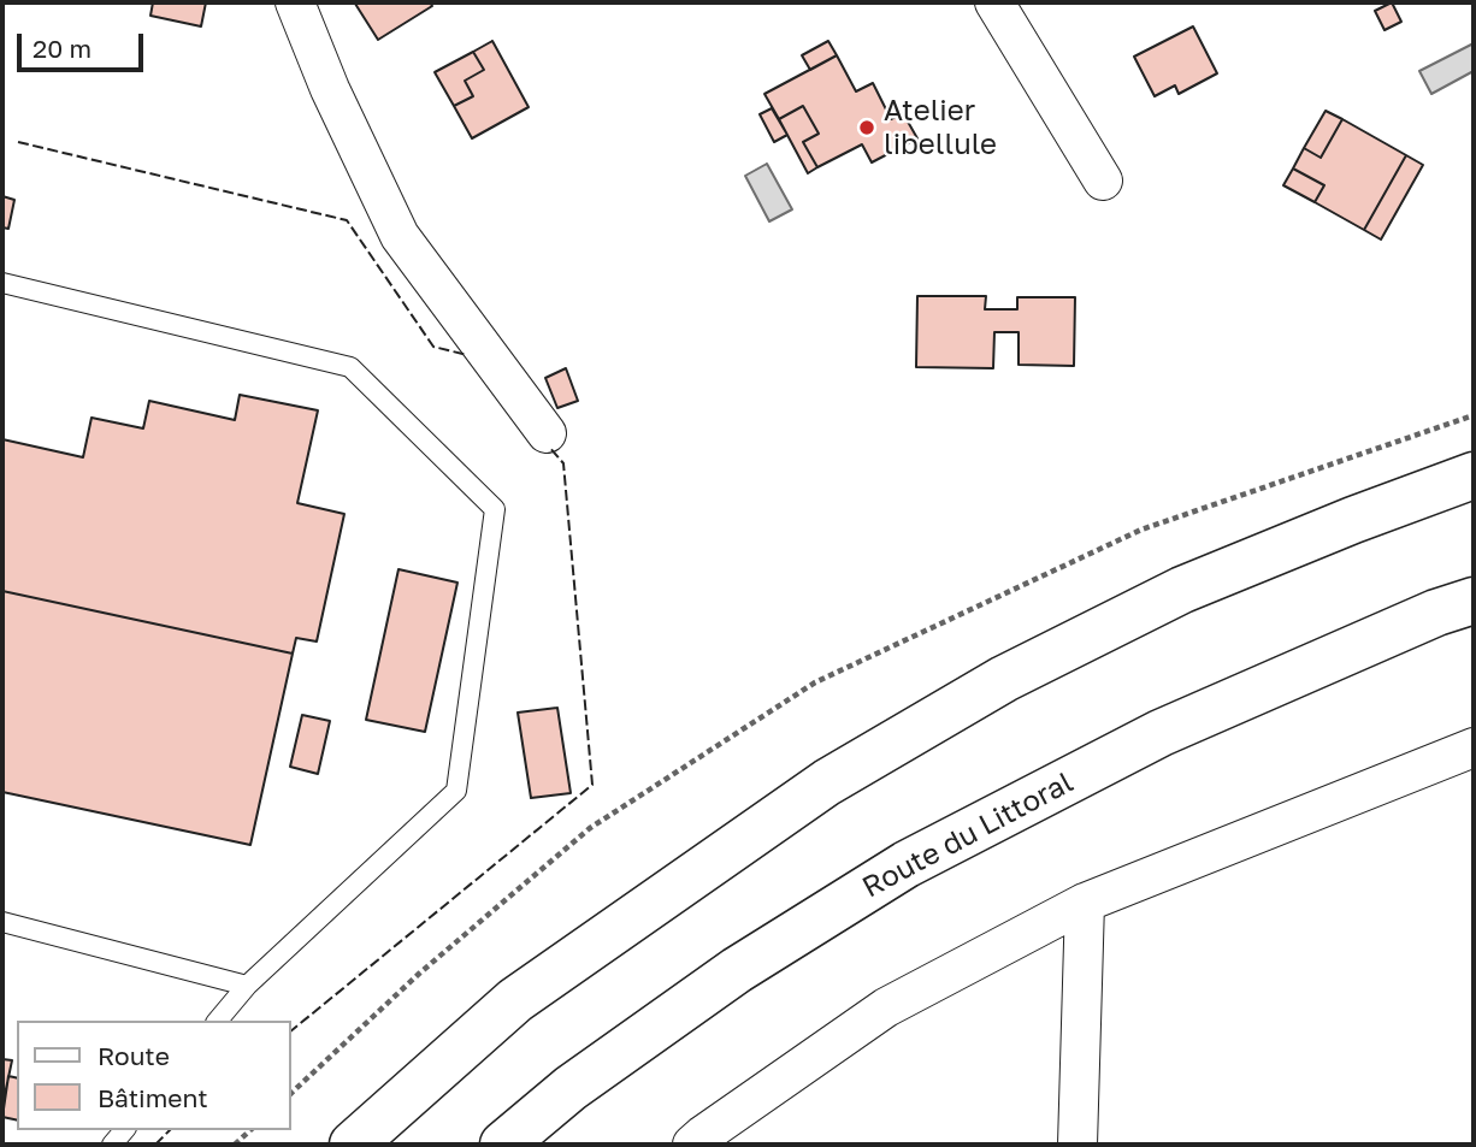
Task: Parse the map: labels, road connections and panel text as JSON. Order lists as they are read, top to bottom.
{
  "streets": {
    "highway": ["Route du Littoral"]
  },
  "places": ["Atelier libellule"],
  "legend": ["Route", "Bâtiment"],
  "scale_bar": "20 m"
}
